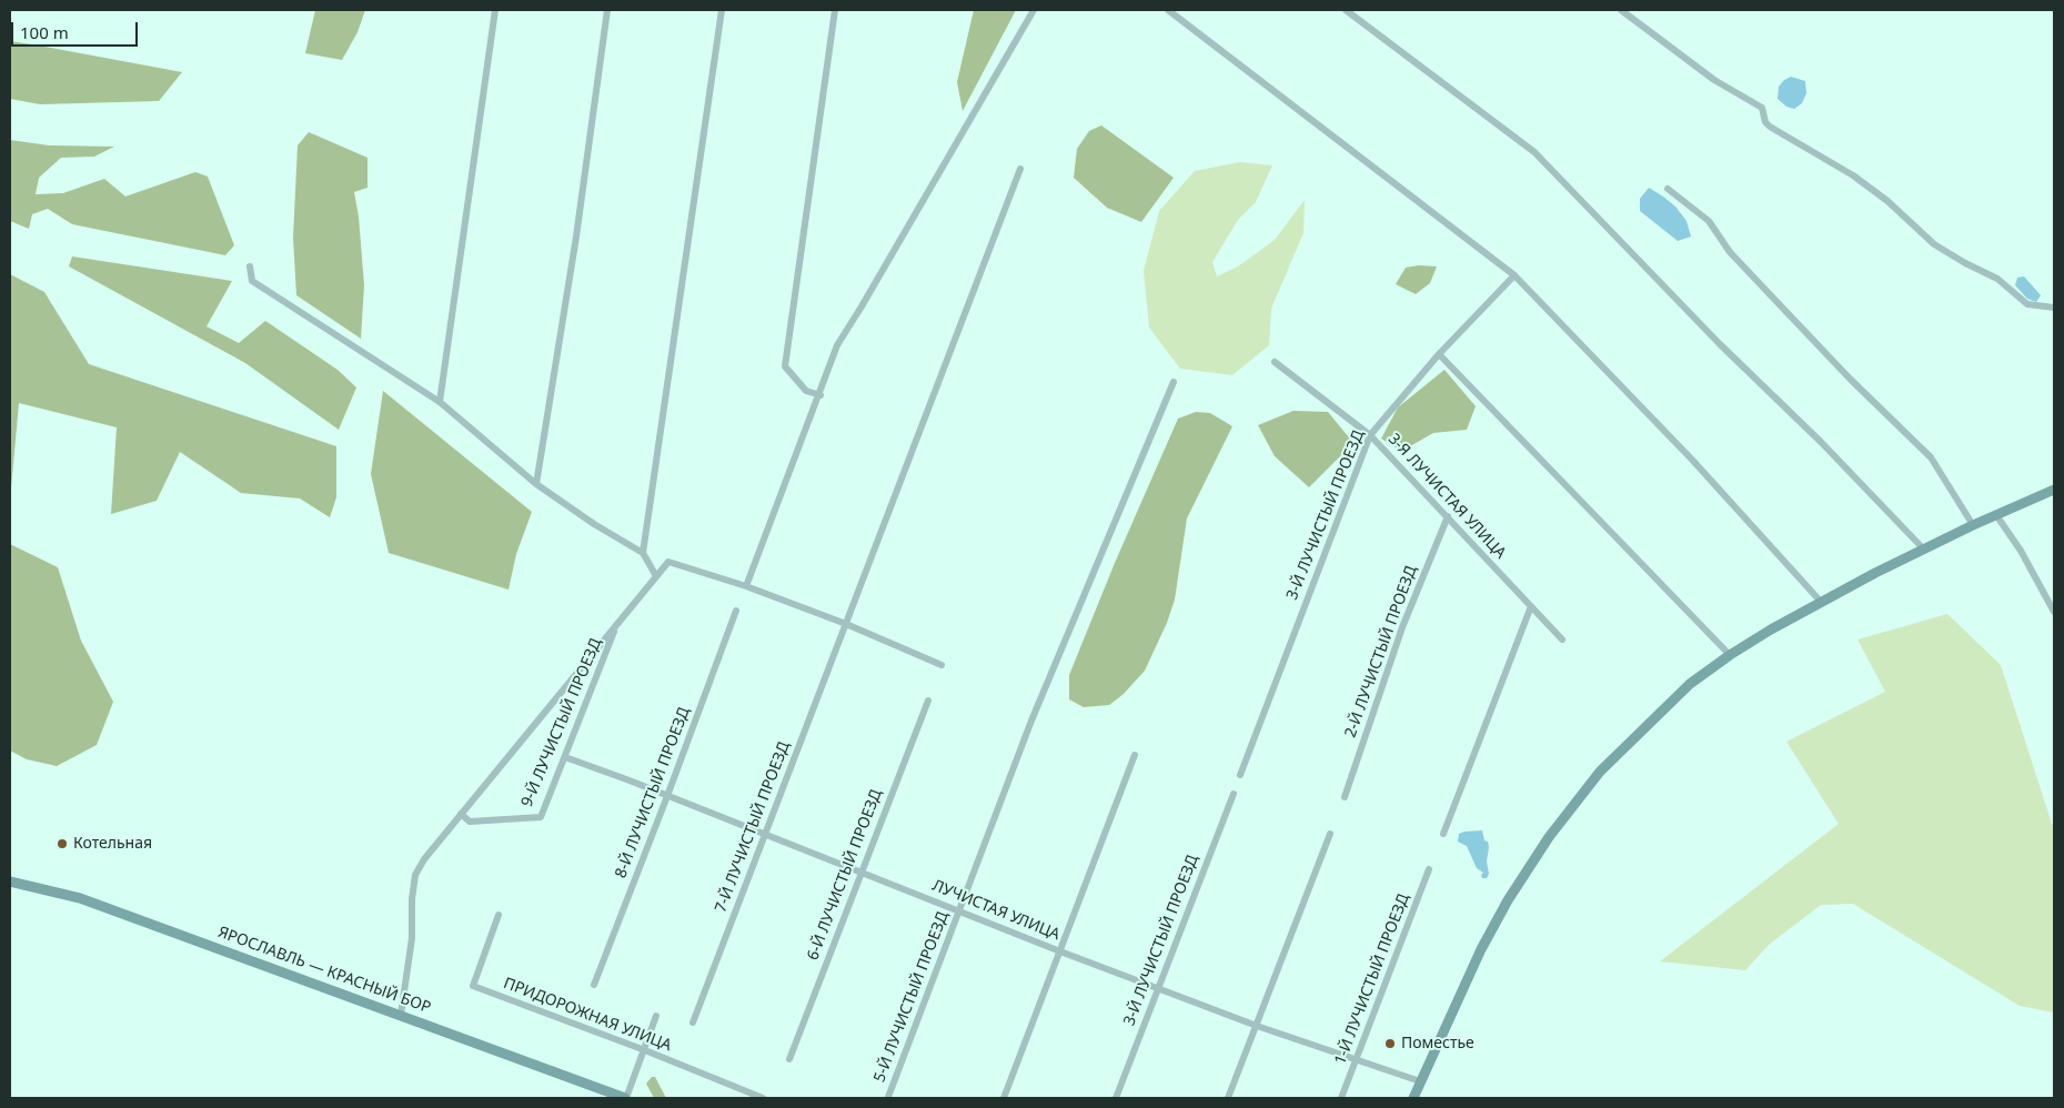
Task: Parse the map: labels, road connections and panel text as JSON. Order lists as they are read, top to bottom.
{
  "streets": {
    "street": [
      "3-Я ЛУЧИСТАЯ УЛИЦА",
      "3-Й ЛУЧИСТЫЙ ПРОЕЗД",
      "2-Й ЛУЧИСТЫЙ ПРОЕЗД",
      "9-Й ЛУЧИСТЫЙ ПРОЕЗД",
      "8-Й ЛУЧИСТЫЙ ПРОЕЗД",
      "7-Й ЛУЧИСТЫЙ ПРОЕЗД",
      "6-Й ЛУЧИСТЫЙ ПРОЕЗД",
      "ЛУЧИСТАЯ УЛИЦА",
      "ЯРОСЛАВЛЬ — КРАСНЫЙ БОР",
      "1-Й ЛУЧИСТЫЙ ПРОЕЗД",
      "5-Й ЛУЧИСТЫЙ ПРОЕЗД",
      "ПРИДОРОЖНАЯ УЛИЦА"
    ]
  },
  "crossings": [
    ["3-Я ЛУЧИСТАЯ УЛИЦА", "3-Й ЛУЧИСТЫЙ ПРОЕЗД"],
    ["3-Я ЛУЧИСТАЯ УЛИЦА", "2-Й ЛУЧИСТЫЙ ПРОЕЗД"],
    ["3-Й ЛУЧИСТЫЙ ПРОЕЗД", "ЛУЧИСТАЯ УЛИЦА"],
    ["9-Й ЛУЧИСТЫЙ ПРОЕЗД", "ЛУЧИСТАЯ УЛИЦА"],
    ["8-Й ЛУЧИСТЫЙ ПРОЕЗД", "ЛУЧИСТАЯ УЛИЦА"],
    ["7-Й ЛУЧИСТЫЙ ПРОЕЗД", "ЛУЧИСТАЯ УЛИЦА"],
    ["6-Й ЛУЧИСТЫЙ ПРОЕЗД", "ЛУЧИСТАЯ УЛИЦА"],
    ["ЛУЧИСТАЯ УЛИЦА", "1-Й ЛУЧИСТЫЙ ПРОЕЗД"],
    ["ЛУЧИСТАЯ УЛИЦА", "5-Й ЛУЧИСТЫЙ ПРОЕЗД"]
  ],
  "places": ["Котельная", "Поместье"],
  "scale_bar": "100 m"
}
